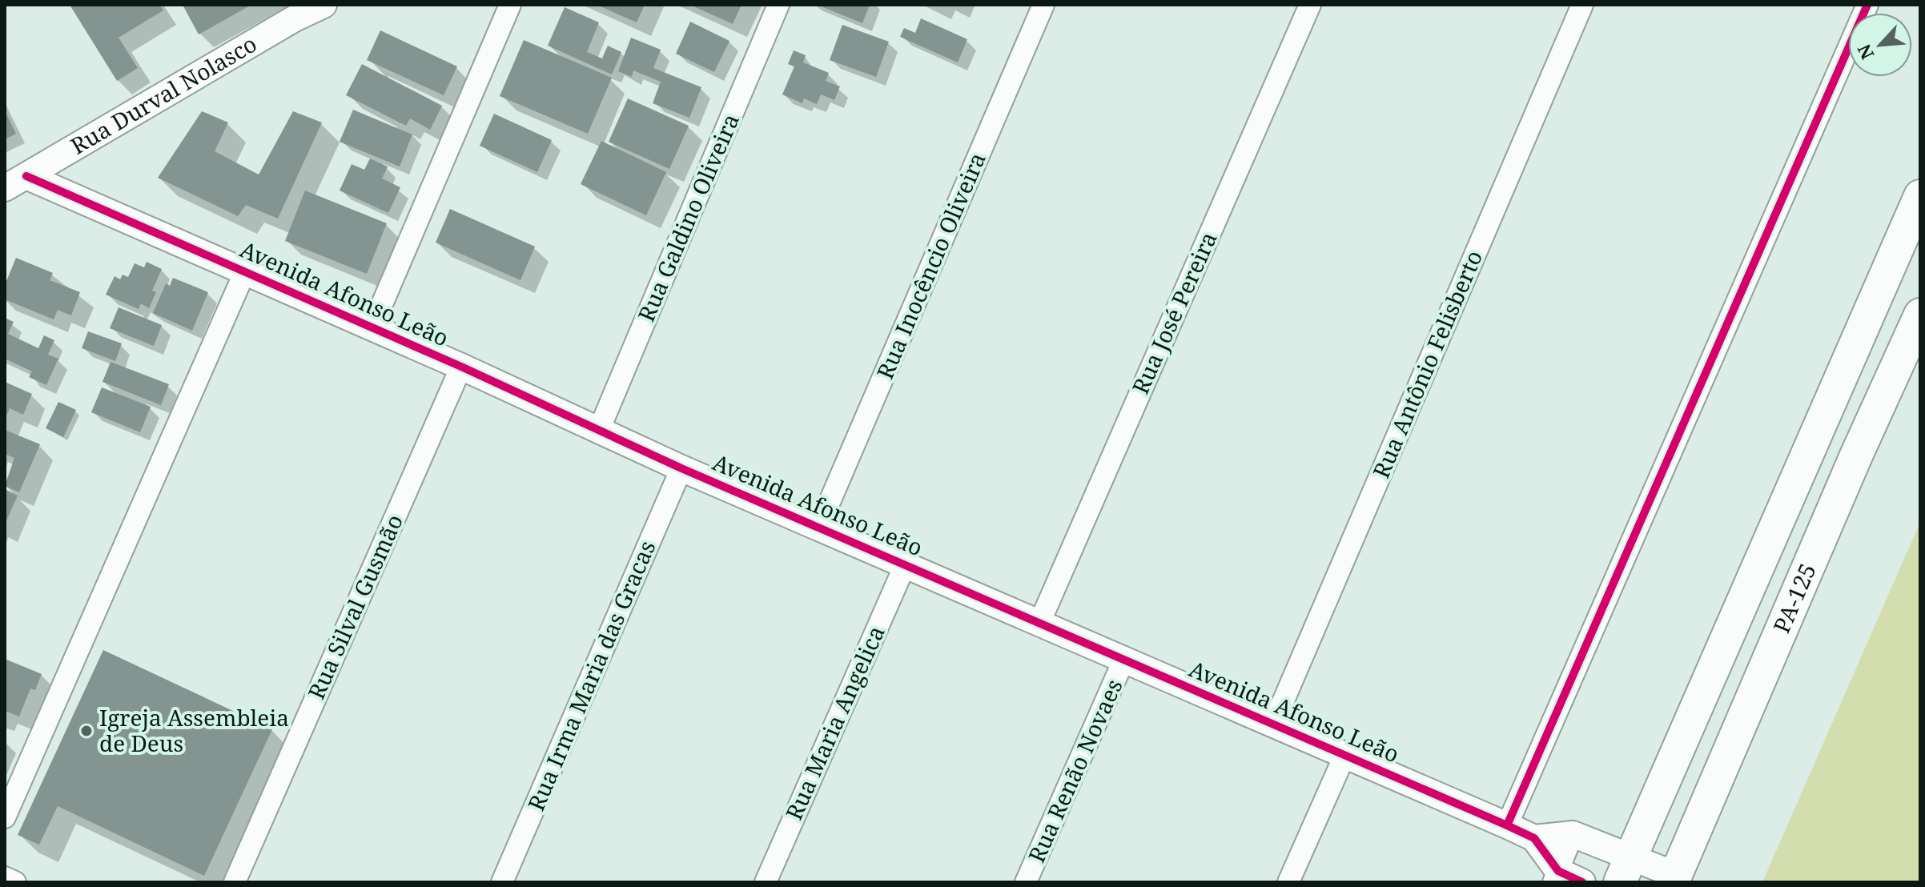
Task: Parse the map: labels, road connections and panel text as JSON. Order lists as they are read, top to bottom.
{
  "streets": {
    "main road": ["PA-125"],
    "street": [
      "Rua Durval Nolasco",
      "Rua Galdino Oliveira",
      "Rua Inocêncio Oliveira",
      "Avenida Afonso Leão",
      "Rua José Pereira",
      "Rua Antônio Felisberto",
      "Rua Silval Gusmão",
      "Rua Irma Maria das Gracas",
      "Rua Maria Angelica",
      "Rua Renão Novaes"
    ]
  },
  "crossings": [
    ["Rua Durval Nolasco", "Avenida Afonso Leão"],
    ["Rua Galdino Oliveira", "Avenida Afonso Leão"],
    ["Rua Inocêncio Oliveira", "Avenida Afonso Leão"],
    ["Avenida Afonso Leão", "Rua José Pereira"],
    ["Avenida Afonso Leão", "Rua Antônio Felisberto"],
    ["Avenida Afonso Leão", "Rua Silval Gusmão"],
    ["Avenida Afonso Leão", "Rua Irma Maria das Gracas"],
    ["Avenida Afonso Leão", "Rua Maria Angelica"],
    ["Avenida Afonso Leão", "Rua Renão Novaes"]
  ],
  "places": ["Igreja Assembleia de Deus"],
  "north": "bottom left"
}
